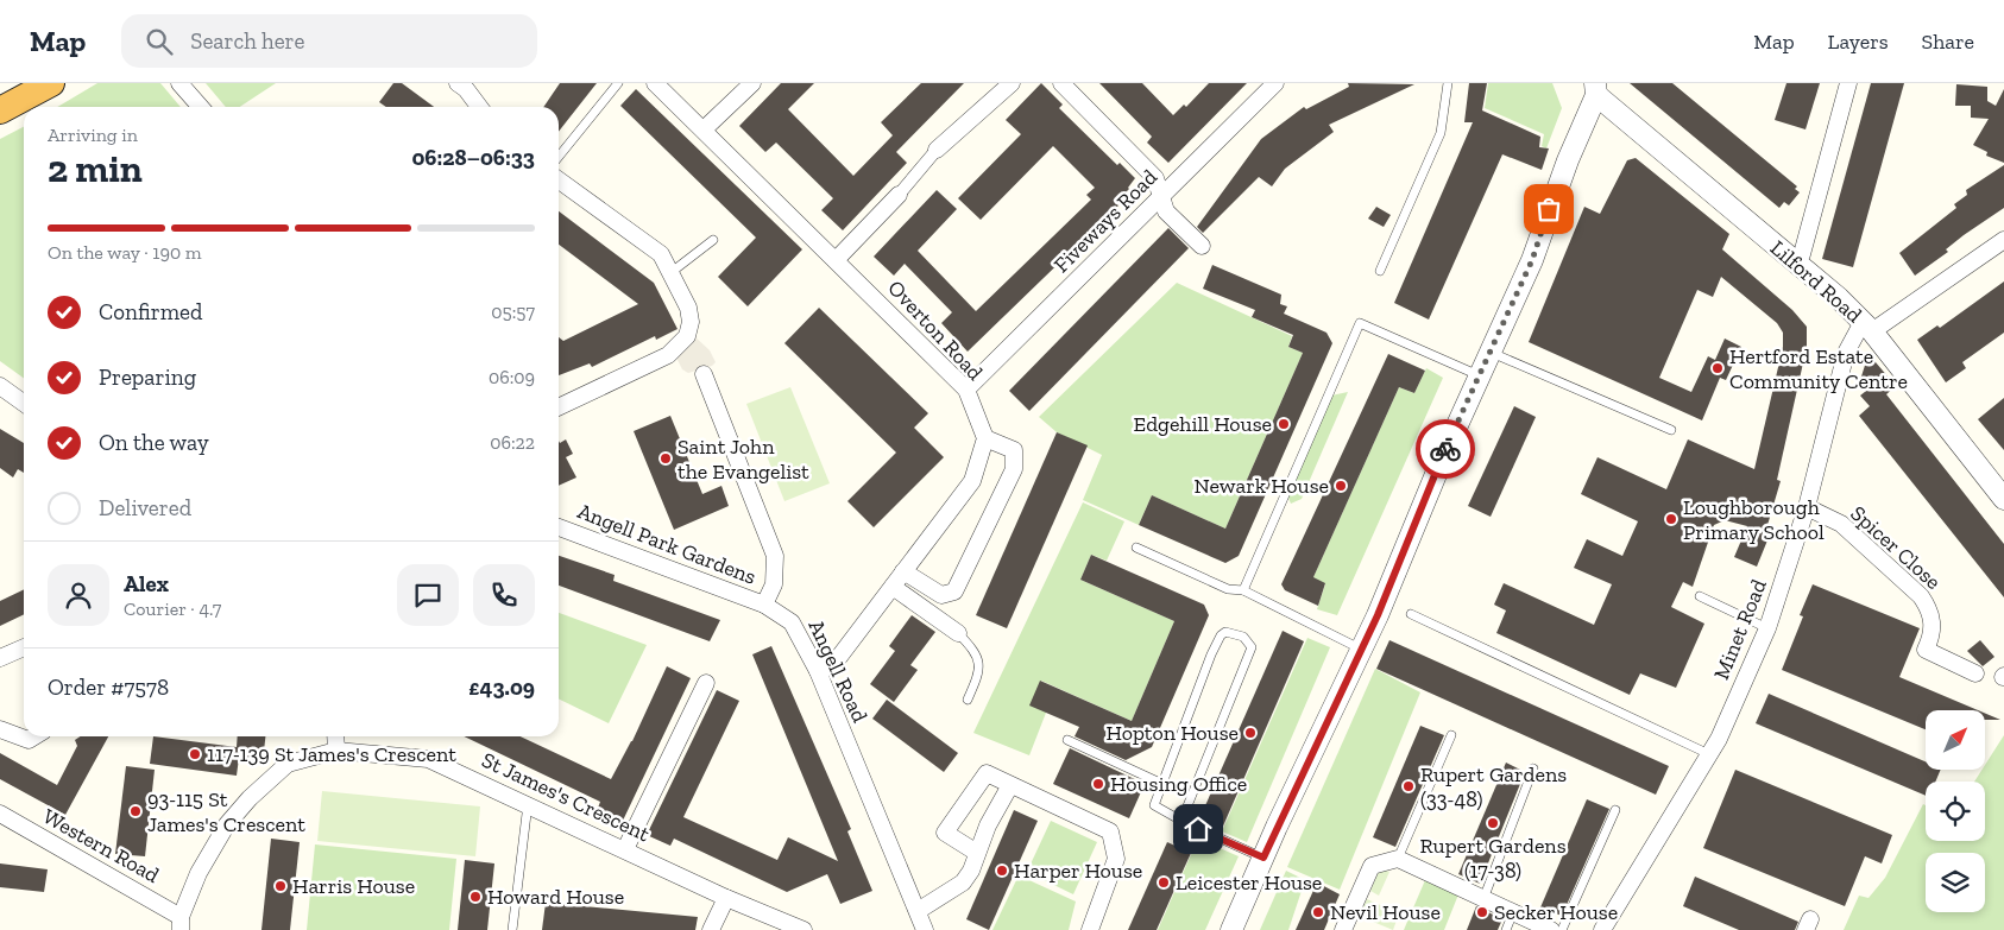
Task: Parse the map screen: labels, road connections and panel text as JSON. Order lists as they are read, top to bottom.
{
  "streets": {
    "street": [
      "Fiveways Road",
      "Lilford Road",
      "Overton Road",
      "Angell Park Gardens",
      "Spicer Close",
      "Minet Road",
      "Angell Road",
      "St James's Crescent",
      "Western Road"
    ]
  },
  "crossings": [
    ["Fiveways Road", "Overton Road"],
    ["Lilford Road", "Minet Road"],
    ["Angell Park Gardens", "Angell Road"],
    ["Spicer Close", "Minet Road"],
    ["St James's Crescent", "Western Road"]
  ],
  "places": [
    "Hertford Estate Community Centre",
    "Edgehill House",
    "Saint John the Evangelist",
    "Newark House",
    "Loughborough Primary School",
    "Hopton House",
    "117-139 St James's Crescent",
    "Housing Office",
    "Rupert Gardens (33-48)",
    "93-115 St James's Crescent",
    "Rupert Gardens (17-38)",
    "Harper House",
    "Leicester House",
    "Harris House",
    "Howard House",
    "Nevil House",
    "Secker House"
  ],
  "north": "top right",
  "page": {
    "header": "Map",
    "search": "Search here",
    "nav": ["Map", "Layers", "Share"],
    "heading": ["2 min", "Arriving in", "06:28–06:33"],
    "panel": [
      "Alex",
      "Courier · 4.7",
      "Order #7578",
      "£43.09"
    ],
    "bar": "On the way · 190 m",
    "list": [
      ["Confirmed", "05:57"],
      ["Preparing", "06:09"],
      ["On the way", "06:22"],
      "Delivered"
    ]
  }
}
